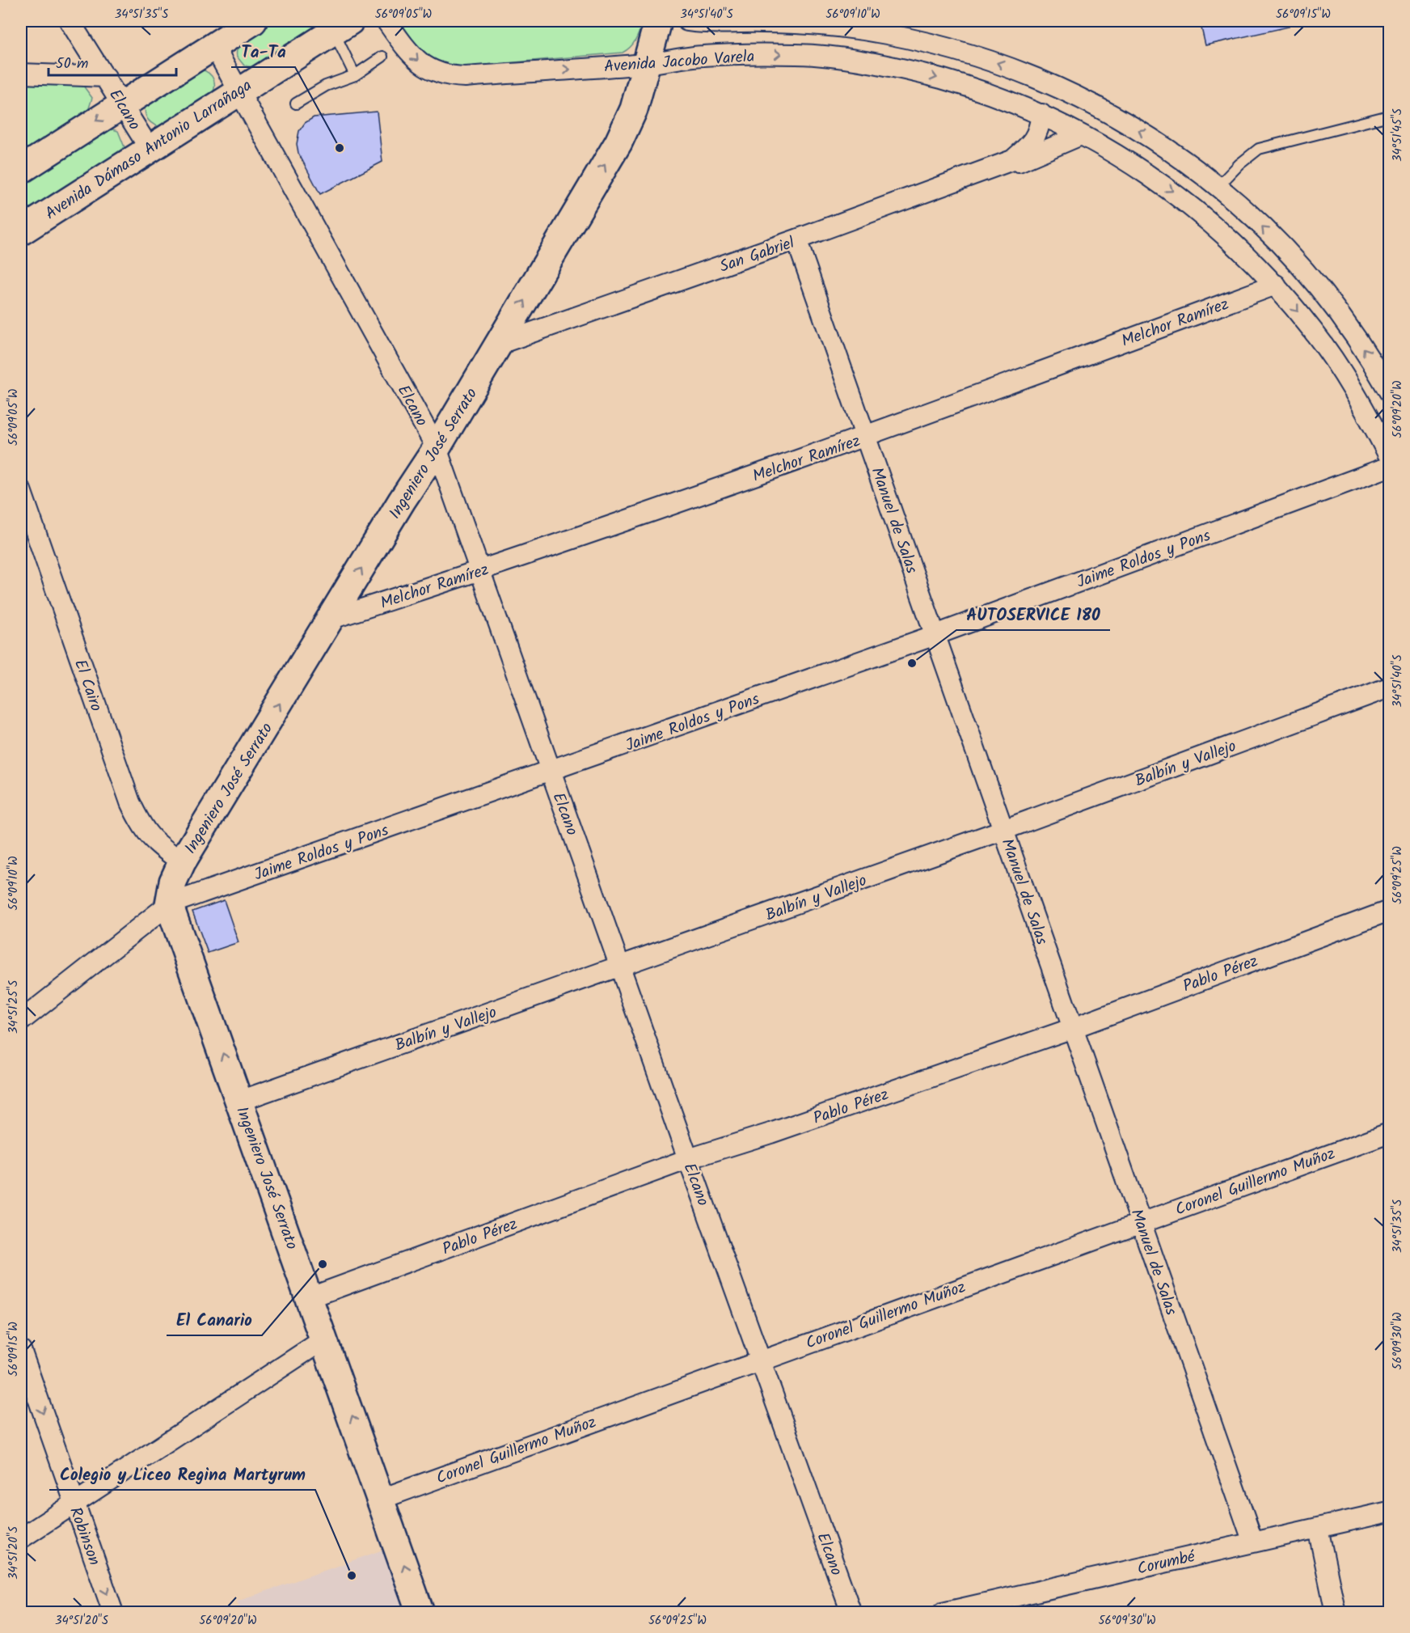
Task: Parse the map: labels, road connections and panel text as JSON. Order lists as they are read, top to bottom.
{
  "streets": {
    "street": [
      "Avenida Jacobo Varela",
      "Elcano",
      "Avenida Dámaso Antonio Larrañaga",
      "San Gabriel",
      "Melchor Ramírez",
      "Ingeniero José Serrato",
      "Manuel de Salas",
      "Jaime Roldos y Pons",
      "El Cairo",
      "Balbín y Vallejo",
      "Pablo Pérez",
      "Coronel Guillermo Muñoz",
      "Robinson",
      "Corumbé"
    ]
  },
  "crossings": [
    ["Avenida Jacobo Varela", "San Gabriel"],
    ["Avenida Jacobo Varela", "Melchor Ramírez"],
    ["Avenida Jacobo Varela", "Ingeniero José Serrato"],
    ["Elcano", "Avenida Dámaso Antonio Larrañaga"],
    ["Elcano", "Melchor Ramírez"],
    ["Elcano", "Ingeniero José Serrato"],
    ["Elcano", "Jaime Roldos y Pons"],
    ["Elcano", "Balbín y Vallejo"],
    ["Elcano", "Pablo Pérez"],
    ["Elcano", "Coronel Guillermo Muñoz"],
    ["San Gabriel", "Ingeniero José Serrato"],
    ["San Gabriel", "Manuel de Salas"],
    ["Melchor Ramírez", "Ingeniero José Serrato"],
    ["Melchor Ramírez", "Manuel de Salas"],
    ["Ingeniero José Serrato", "Jaime Roldos y Pons"],
    ["Ingeniero José Serrato", "El Cairo"],
    ["Ingeniero José Serrato", "Balbín y Vallejo"],
    ["Ingeniero José Serrato", "Pablo Pérez"],
    ["Ingeniero José Serrato", "Coronel Guillermo Muñoz"],
    ["Manuel de Salas", "Jaime Roldos y Pons"],
    ["Manuel de Salas", "Balbín y Vallejo"],
    ["Manuel de Salas", "Pablo Pérez"],
    ["Manuel de Salas", "Coronel Guillermo Muñoz"],
    ["Manuel de Salas", "Corumbé"]
  ],
  "one_way": ["Ingeniero José Serrato", "Robinson"],
  "places": [
    "Ta-Ta",
    "AUTOSERVICE 180",
    "El Canario",
    "Colegio y Liceo Regina Martyrum"
  ],
  "scale_bar": "50 m",
  "coordinates": [
    "34°51'35\"S",
    "56°09'05\"W",
    "34°51'40\"S",
    "56°09'10\"W",
    "56°09'15\"W",
    "34°51'45\"S",
    "56°09'20\"W",
    "56°09'25\"W",
    "34°51'25\"S",
    "56°09'30\"W",
    "34°51'20\"S"
  ]
}
